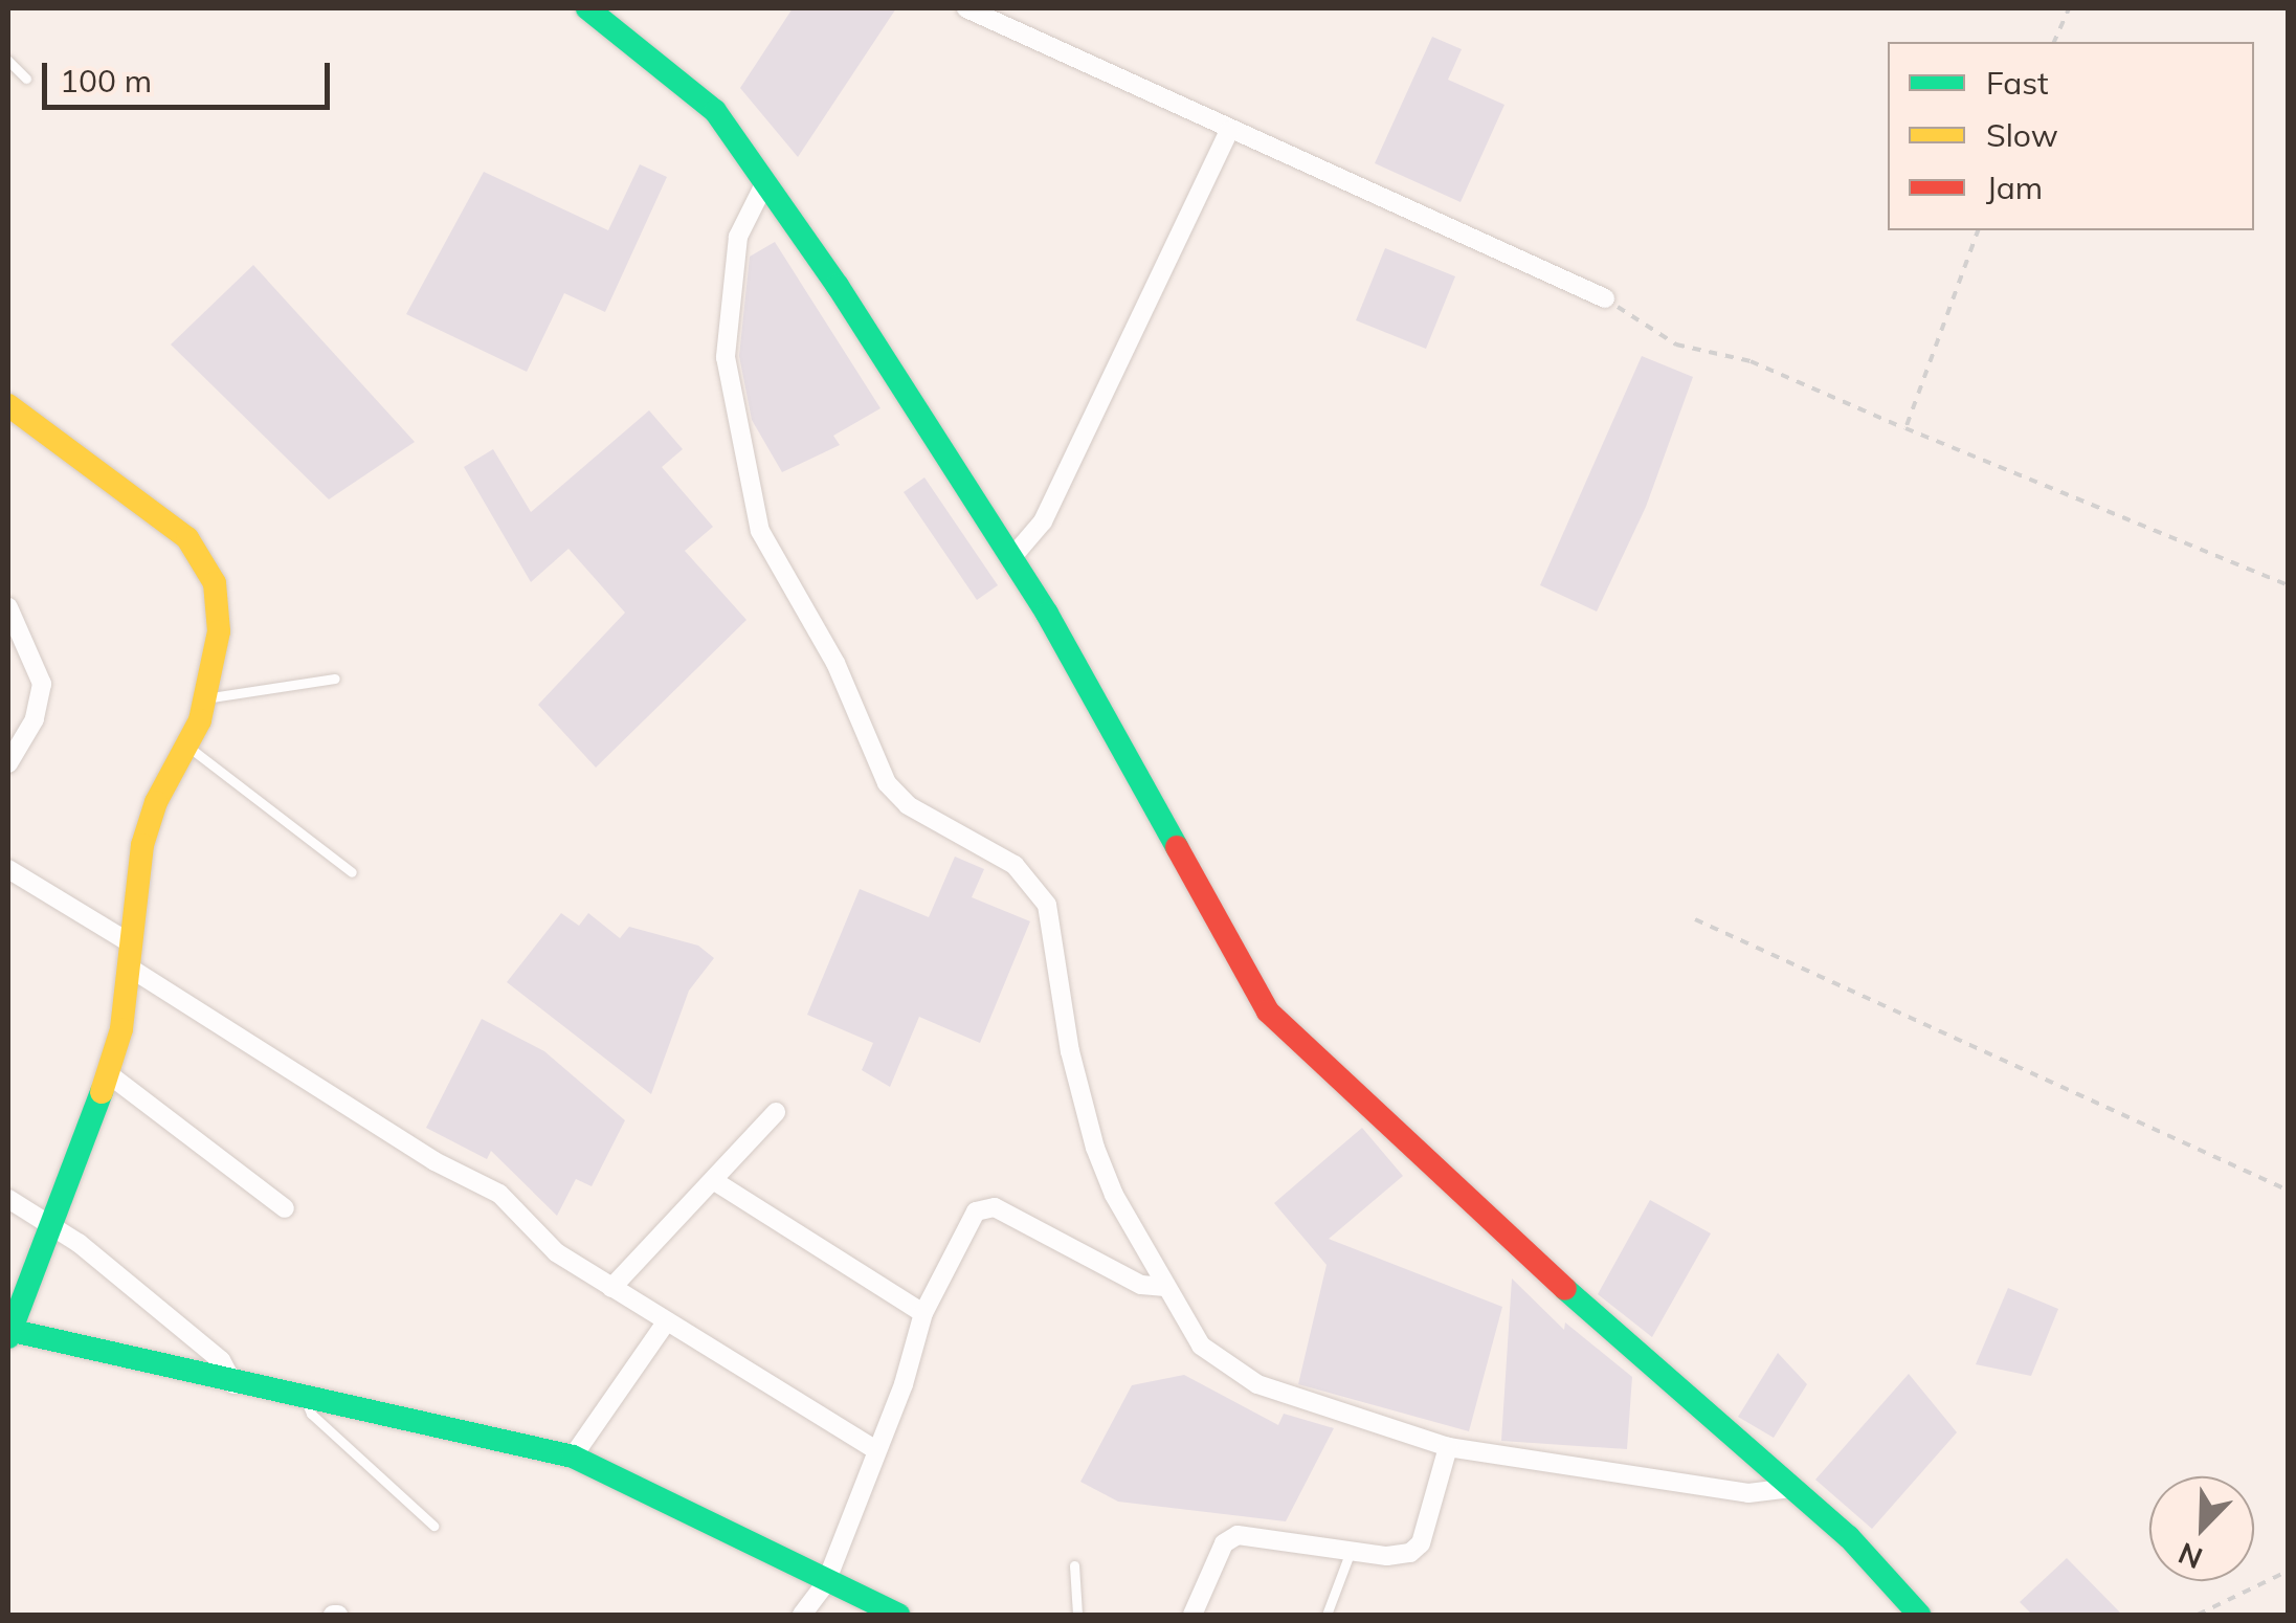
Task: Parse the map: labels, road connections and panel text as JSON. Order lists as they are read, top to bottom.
{
  "legend": ["Fast", "Slow", "Jam"],
  "scale_bar": "100 m",
  "north": "bottom left"
}
